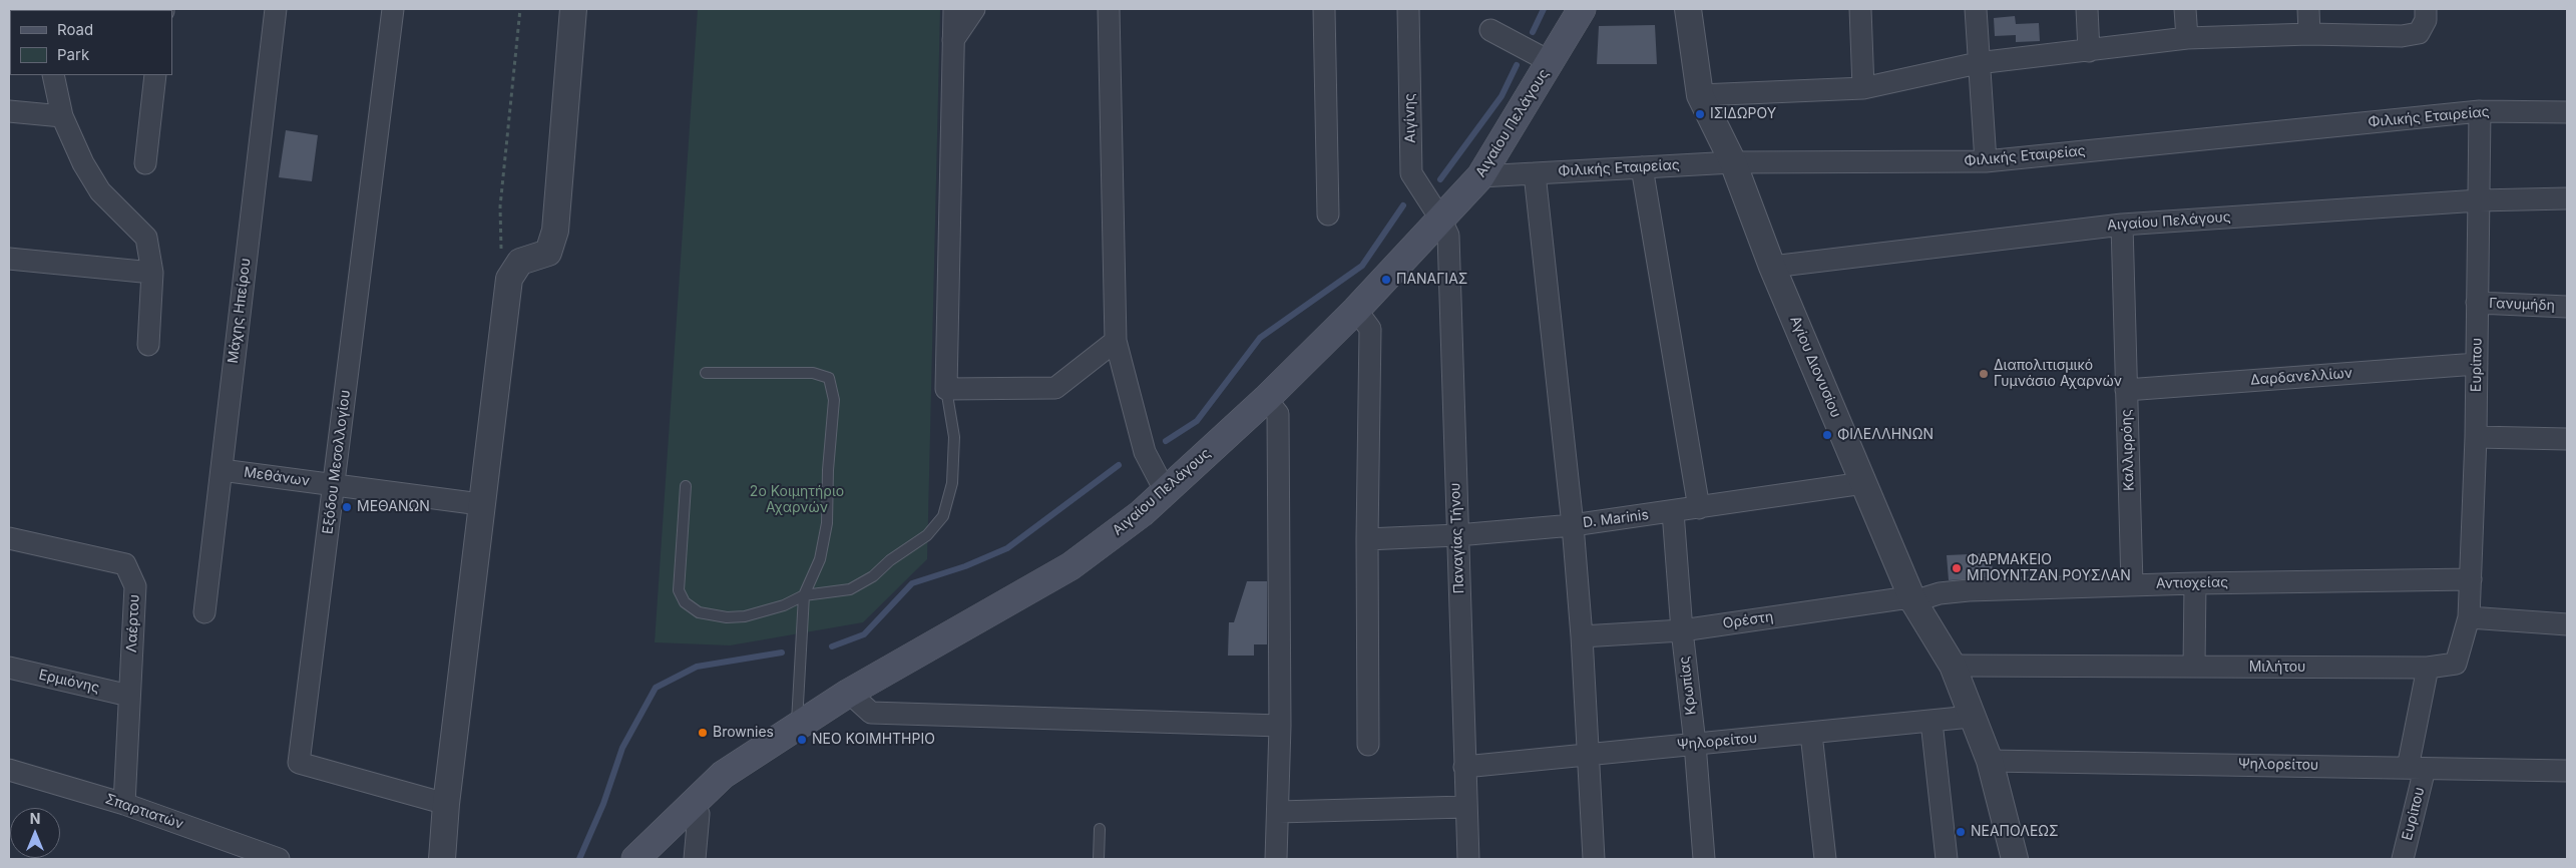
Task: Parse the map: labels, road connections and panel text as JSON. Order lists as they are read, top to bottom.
{
  "streets": {
    "main road": ["Αιγαίου Πελάγους"],
    "street": [
      "Φιλικής Εταιρείας",
      "Αιγίνης",
      "Γανυμήδη",
      "Μάχης Ηπείρου",
      "Ευρίπου",
      "Αγίου Διονυσίου",
      "Δαρδανελλίων",
      "Καλλιρρόης",
      "Εξόδου Μεσολλογίου",
      "Μεθάνων",
      "D. Marinis",
      "Παναγίας Τήνου",
      "Αντιοχείας",
      "Ορέστη",
      "Λαέρτου",
      "Μιλήτου",
      "Ερμιόνης",
      "Κρωπίας",
      "Ψηλορείτου",
      "Σπαρτιατών"
    ]
  },
  "crossings": [
    ["Φιλικής Εταιρείας", "Αιγαίου Πελάγους"],
    ["Φιλικής Εταιρείας", "Ευρίπου"],
    ["Φιλικής Εταιρείας", "Αγίου Διονυσίου"],
    ["Αιγίνης", "Αιγαίου Πελάγους"],
    ["Αιγίνης", "Παναγίας Τήνου"],
    ["Αιγαίου Πελάγους", "Ευρίπου"],
    ["Αιγαίου Πελάγους", "Αγίου Διονυσίου"],
    ["Αιγαίου Πελάγους", "Καλλιρρόης"],
    ["Αιγαίου Πελάγους", "Παναγίας Τήνου"],
    ["Γανυμήδη", "Ευρίπου"],
    ["Μάχης Ηπείρου", "Μεθάνων"],
    ["Ευρίπου", "Δαρδανελλίων"],
    ["Ευρίπου", "Αντιοχείας"],
    ["Ευρίπου", "Μιλήτου"],
    ["Ευρίπου", "Ψηλορείτου"],
    ["Αγίου Διονυσίου", "D. Marinis"],
    ["Αγίου Διονυσίου", "Αντιοχείας"],
    ["Αγίου Διονυσίου", "Ορέστη"],
    ["Αγίου Διονυσίου", "Μιλήτου"],
    ["Αγίου Διονυσίου", "Ψηλορείτου"],
    ["Δαρδανελλίων", "Καλλιρρόης"],
    ["Καλλιρρόης", "Αντιοχείας"],
    ["Εξόδου Μεσολλογίου", "Μεθάνων"],
    ["D. Marinis", "Παναγίας Τήνου"],
    ["D. Marinis", "Κρωπίας"],
    ["Παναγίας Τήνου", "Ψηλορείτου"],
    ["Αντιοχείας", "Ορέστη"],
    ["Ορέστη", "Κρωπίας"],
    ["Λαέρτου", "Ερμιόνης"],
    ["Λαέρτου", "Σπαρτιατών"],
    ["Κρωπίας", "Ψηλορείτου"]
  ],
  "parks": ["2ο Κοιμητήριο Αχαρνών"],
  "places": [
    "ΙΣΙΔΩΡΟΥ",
    "ΠΑΝΑΓΙΑΣ",
    "Διαπολιτισμικό Γυμνάσιο Αχαρνών",
    "ΦΙΛΕΛΛΗΝΩΝ",
    "ΜΕΘΑΝΩΝ",
    "ΦΑΡΜΑΚΕΙΟ ΜΠΟΥΝΤΖΑΝ ΡΟΥΣΛΑΝ",
    "Brownies",
    "ΝΕΟ ΚΟΙΜΗΤΗΡΙΟ",
    "ΝΕΑΠΟΛΕΩΣ"
  ],
  "legend": ["Road", "Park"],
  "north": "top"
}
